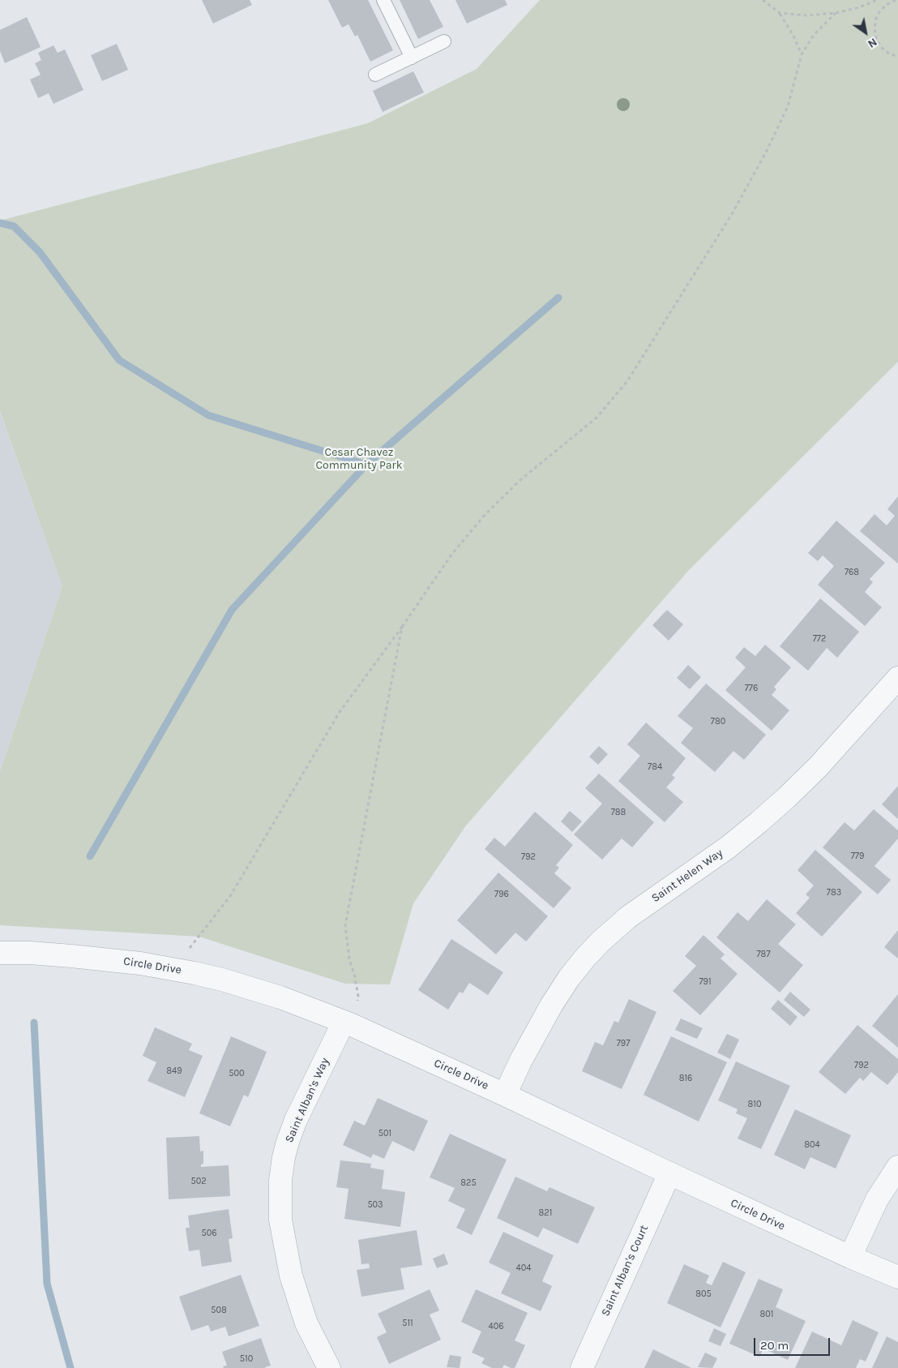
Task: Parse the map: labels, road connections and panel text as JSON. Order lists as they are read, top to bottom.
{
  "streets": {
    "street": [
      "Saint Helen Way",
      "Circle Drive",
      "Saint Alban's Way",
      "Saint Alban's Court"
    ]
  },
  "crossings": [
    ["Saint Helen Way", "Circle Drive"],
    ["Circle Drive", "Saint Alban's Way"],
    ["Circle Drive", "Saint Alban's Court"]
  ],
  "parks": ["Cesar Chavez Community Park"],
  "house_numbers": [
    "768",
    "772",
    "776",
    "780",
    "784",
    "788",
    "779",
    "792",
    "783",
    "796",
    "787",
    "791",
    "797",
    "792",
    "849",
    "500",
    "816",
    "810",
    "501",
    "804",
    "502",
    "825",
    "503",
    "821",
    "506",
    "404",
    "805",
    "508",
    "801",
    "511",
    "406",
    "510"
  ],
  "scale_bar": "20 m",
  "north": "bottom right"
}
